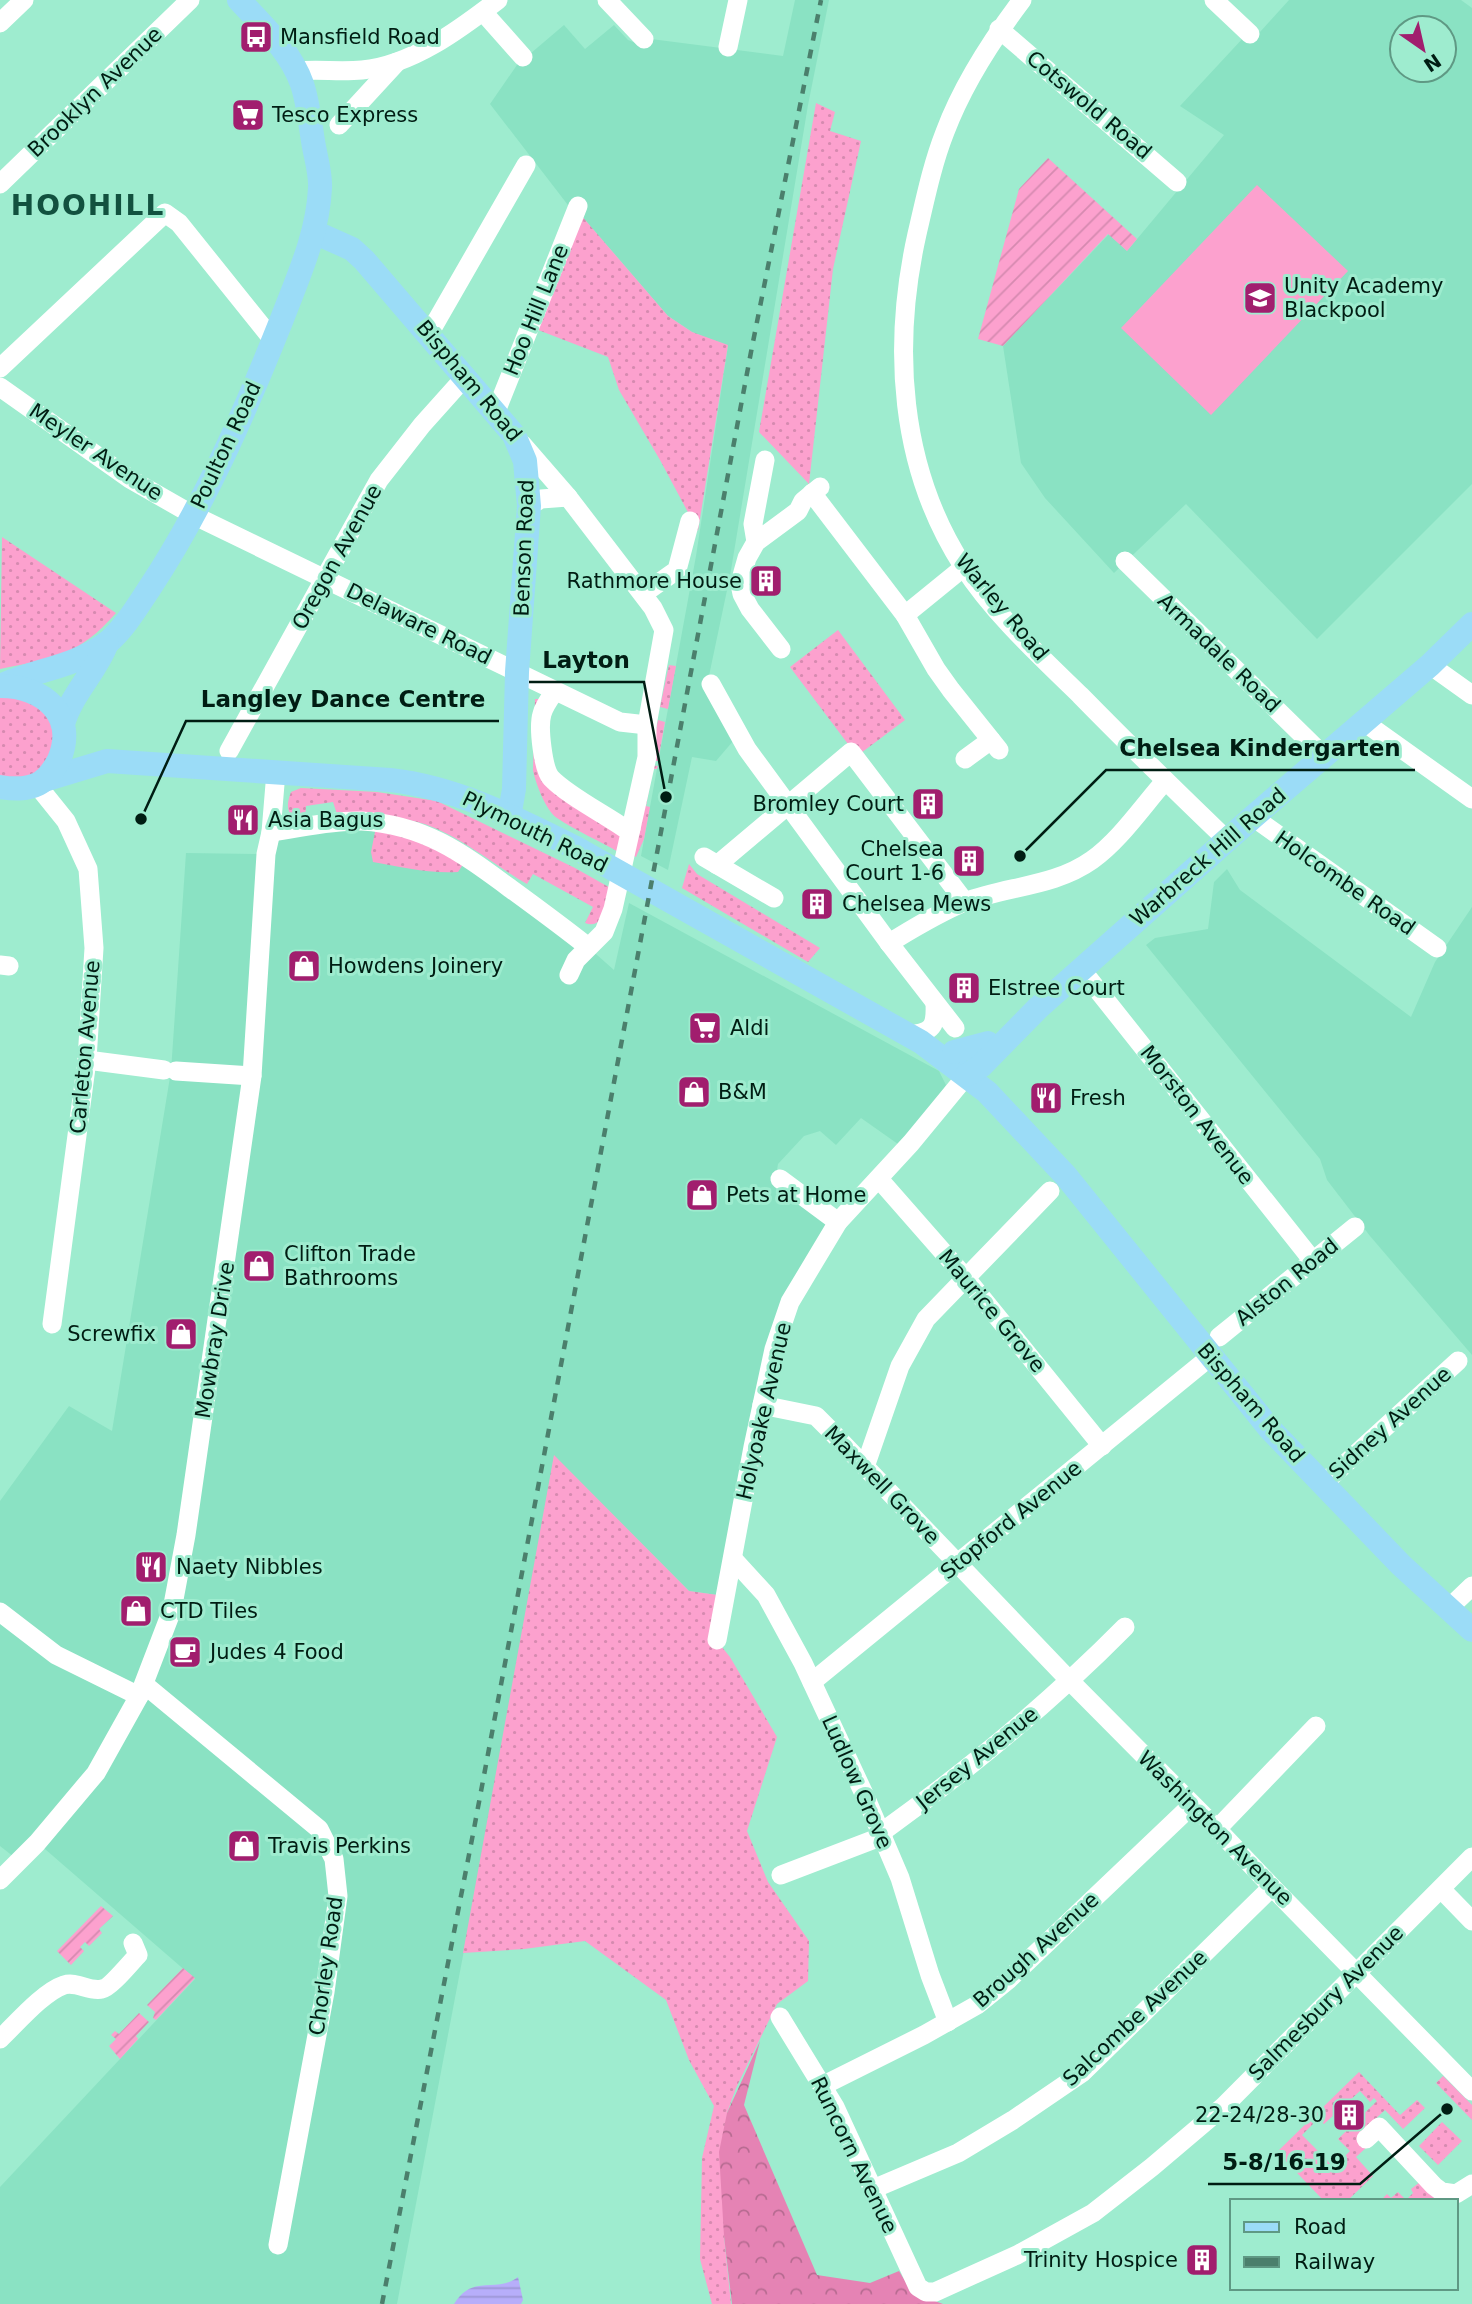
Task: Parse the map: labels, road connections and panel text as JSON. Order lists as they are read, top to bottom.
{
  "streets": {
    "main road": [
      "Bispham Road",
      "Poulton Road",
      "Benson Road",
      "Plymouth Road",
      "Warbreck Hill Road"
    ],
    "street": [
      "Brooklyn Avenue",
      "Cotswold Road",
      "Hoo Hill Lane",
      "Meyler Avenue",
      "Oregon Avenue",
      "Warley Road",
      "Delaware Road",
      "Armadale Road",
      "Holcombe Road",
      "Carleton Avenue",
      "Morston Avenue",
      "Alston Road",
      "Maurice Grove",
      "Mowbray Drive",
      "Holyoake Avenue",
      "Sidney Avenue",
      "Maxwell Grove",
      "Stopford Avenue",
      "Jersey Avenue",
      "Ludlow Grove",
      "Washington Avenue",
      "Brough Avenue",
      "Chorley Road",
      "Salmesbury Avenue",
      "Salcombe Avenue",
      "Runcorn Avenue"
    ]
  },
  "crossings": [
    ["Cotswold Road", "Warley Road"],
    ["Hoo Hill Lane", "Bispham Road"],
    ["Bispham Road", "Poulton Road"],
    ["Bispham Road", "Benson Road"],
    ["Bispham Road", "Oregon Avenue"],
    ["Bispham Road", "Delaware Road"],
    ["Bispham Road", "Plymouth Road"],
    ["Bispham Road", "Warbreck Hill Road"],
    ["Bispham Road", "Alston Road"],
    ["Bispham Road", "Holyoake Avenue"],
    ["Bispham Road", "Sidney Avenue"],
    ["Bispham Road", "Stopford Avenue"],
    ["Poulton Road", "Meyler Avenue"],
    ["Poulton Road", "Delaware Road"],
    ["Poulton Road", "Plymouth Road"],
    ["Poulton Road", "Carleton Avenue"],
    ["Meyler Avenue", "Delaware Road"],
    ["Benson Road", "Delaware Road"],
    ["Benson Road", "Plymouth Road"],
    ["Oregon Avenue", "Delaware Road"],
    ["Warley Road", "Warbreck Hill Road"],
    ["Armadale Road", "Warbreck Hill Road"],
    ["Plymouth Road", "Warbreck Hill Road"],
    ["Plymouth Road", "Carleton Avenue"],
    ["Plymouth Road", "Mowbray Drive"],
    ["Plymouth Road", "Holyoake Avenue"],
    ["Warbreck Hill Road", "Holcombe Road"],
    ["Warbreck Hill Road", "Morston Avenue"],
    ["Warbreck Hill Road", "Holyoake Avenue"],
    ["Morston Avenue", "Alston Road"],
    ["Alston Road", "Stopford Avenue"],
    ["Maurice Grove", "Holyoake Avenue"],
    ["Maurice Grove", "Stopford Avenue"],
    ["Mowbray Drive", "Chorley Road"],
    ["Holyoake Avenue", "Maxwell Grove"],
    ["Holyoake Avenue", "Ludlow Grove"],
    ["Maxwell Grove", "Stopford Avenue"],
    ["Maxwell Grove", "Washington Avenue"],
    ["Stopford Avenue", "Ludlow Grove"],
    ["Stopford Avenue", "Washington Avenue"],
    ["Jersey Avenue", "Ludlow Grove"],
    ["Jersey Avenue", "Washington Avenue"],
    ["Ludlow Grove", "Brough Avenue"],
    ["Washington Avenue", "Brough Avenue"],
    ["Washington Avenue", "Salmesbury Avenue"],
    ["Washington Avenue", "Salcombe Avenue"],
    ["Brough Avenue", "Runcorn Avenue"],
    ["Salmesbury Avenue", "Runcorn Avenue"],
    ["Salcombe Avenue", "Runcorn Avenue"]
  ],
  "districts": ["HOOHILL"],
  "places": {
    "bus stop": ["Mansfield Road"],
    "supermarket": ["Tesco Express", "Aldi"],
    "school or university": ["Unity Academy Blackpool"],
    "building": [
      "Rathmore House",
      "Bromley Court",
      "Chelsea Court 1-6",
      "Chelsea Mews",
      "Elstree Court",
      "22-24/28-30",
      "Trinity Hospice"
    ],
    "other": [
      "Layton",
      "Langley Dance Centre",
      "Chelsea Kindergarten",
      "5-8/16-19"
    ],
    "restaurant": ["Asia Bagus", "Fresh", "Naety Nibbles"],
    "shop": [
      "Howdens Joinery",
      "B&M",
      "Pets at Home",
      "Clifton Trade Bathrooms",
      "Screwfix",
      "CTD Tiles",
      "Travis Perkins"
    ],
    "cafe": ["Judes 4 Food"]
  },
  "legend": ["Road", "Railway"],
  "north": "bottom right"
}
